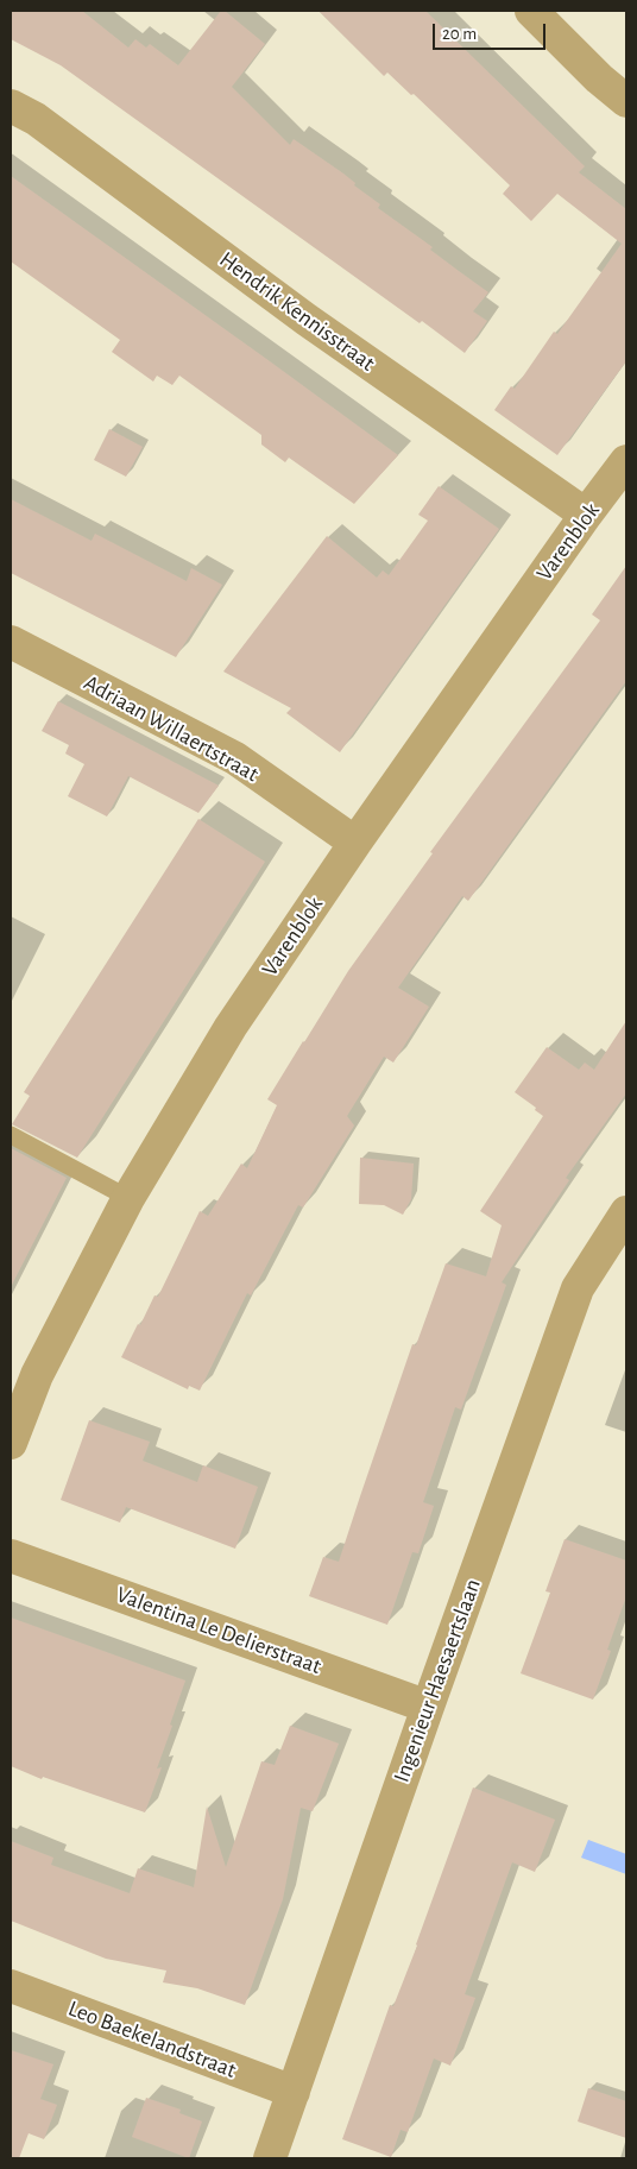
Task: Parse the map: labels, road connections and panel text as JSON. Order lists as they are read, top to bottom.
{
  "streets": {
    "street": [
      "Hendrik Kennisstraat",
      "Varenblok",
      "Adriaan Willaertstraat",
      "Valentina Le Delierstraat",
      "Ingenieur Haesaertslaan",
      "Leo Baekelandstraat"
    ]
  },
  "crossings": [
    ["Hendrik Kennisstraat", "Varenblok"],
    ["Varenblok", "Adriaan Willaertstraat"],
    ["Valentina Le Delierstraat", "Ingenieur Haesaertslaan"],
    ["Ingenieur Haesaertslaan", "Leo Baekelandstraat"]
  ],
  "scale_bar": "20 m"
}
